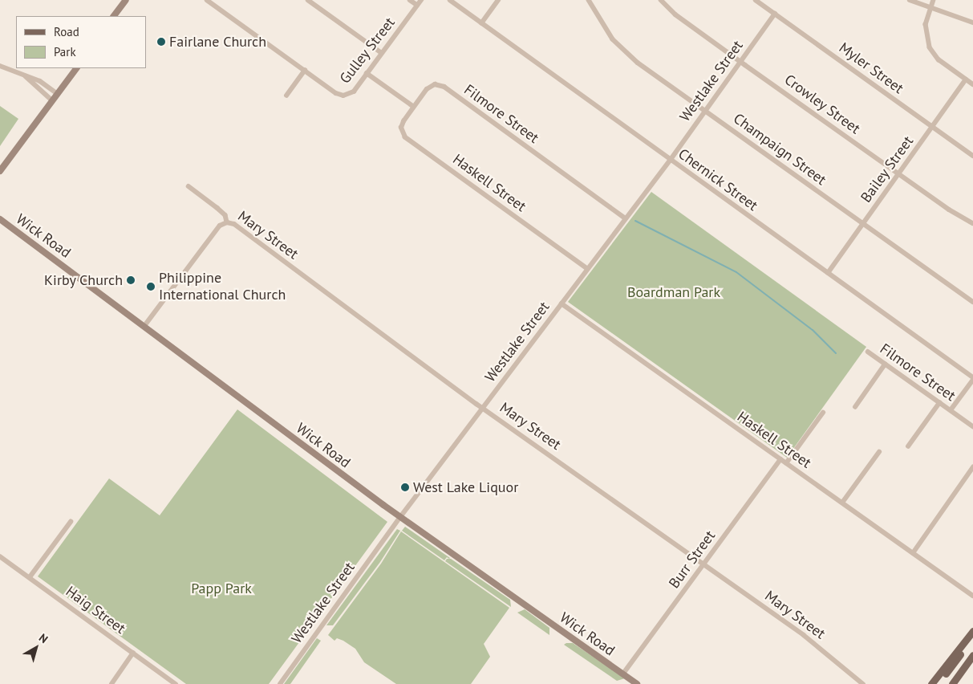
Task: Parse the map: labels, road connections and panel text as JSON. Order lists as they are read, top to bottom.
{
  "streets": {
    "street": [
      "Gulley Street",
      "Myler Street",
      "Westlake Street",
      "Crowley Street",
      "Filmore Street",
      "Champaign Street",
      "Bailey Street",
      "Chernick Street",
      "Haskell Street",
      "Mary Street",
      "Wick Road",
      "Burr Street",
      "Haig Street"
    ]
  },
  "crossings": [
    ["Myler Street", "Westlake Street"],
    ["Myler Street", "Bailey Street"],
    ["Westlake Street", "Crowley Street"],
    ["Westlake Street", "Filmore Street"],
    ["Westlake Street", "Champaign Street"],
    ["Westlake Street", "Chernick Street"],
    ["Westlake Street", "Haskell Street"],
    ["Westlake Street", "Mary Street"],
    ["Westlake Street", "Wick Road"],
    ["Crowley Street", "Bailey Street"],
    ["Filmore Street", "Haskell Street"],
    ["Champaign Street", "Bailey Street"],
    ["Bailey Street", "Chernick Street"],
    ["Haskell Street", "Burr Street"],
    ["Mary Street", "Burr Street"],
    ["Wick Road", "Burr Street"]
  ],
  "parks": ["Boardman Park", "Papp Park"],
  "places": [
    "Fairlane Church",
    "Kirby Church",
    "Philippine International Church",
    "West Lake Liquor"
  ],
  "legend": ["Road", "Park"],
  "north": "top right"
}
